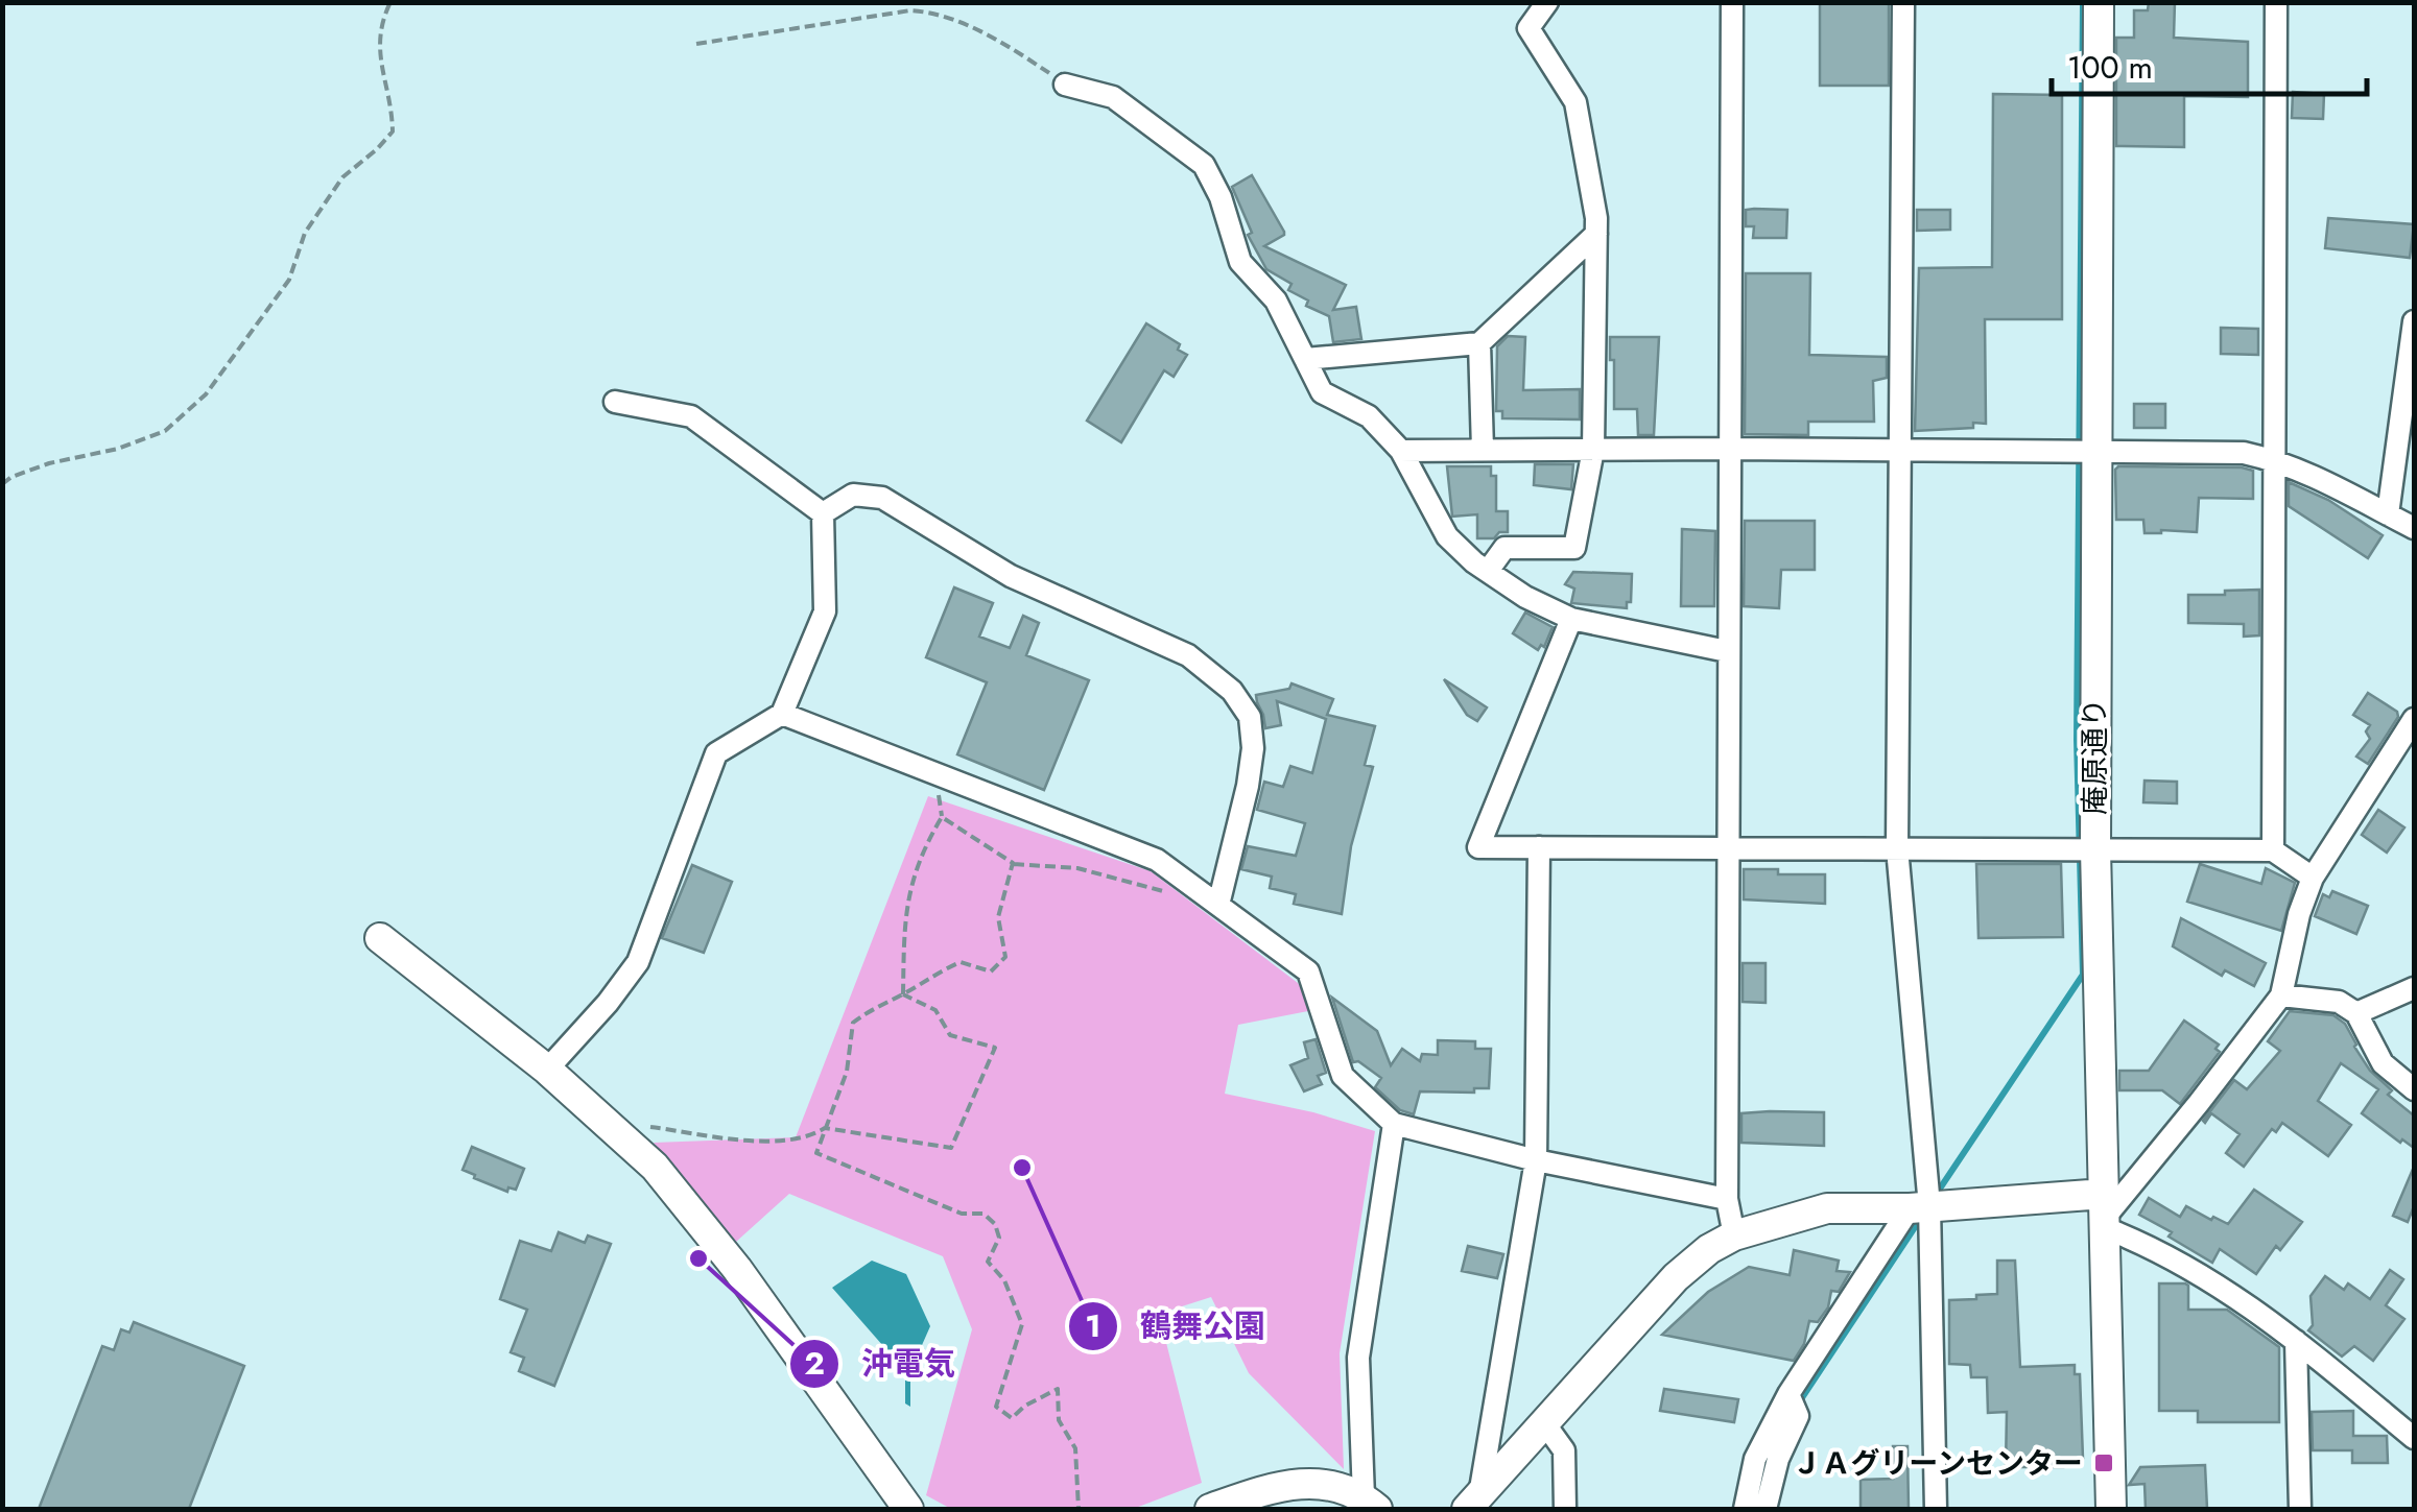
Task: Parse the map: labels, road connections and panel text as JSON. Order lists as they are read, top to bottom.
{
  "streets": {
    "street": ["庵原通り"]
  },
  "places": {
    "other": ["鶴舞公園", "沖電気"],
    "transit": ["ＪＡグリーンセンター"]
  },
  "scale_bar": "100 m"
}
